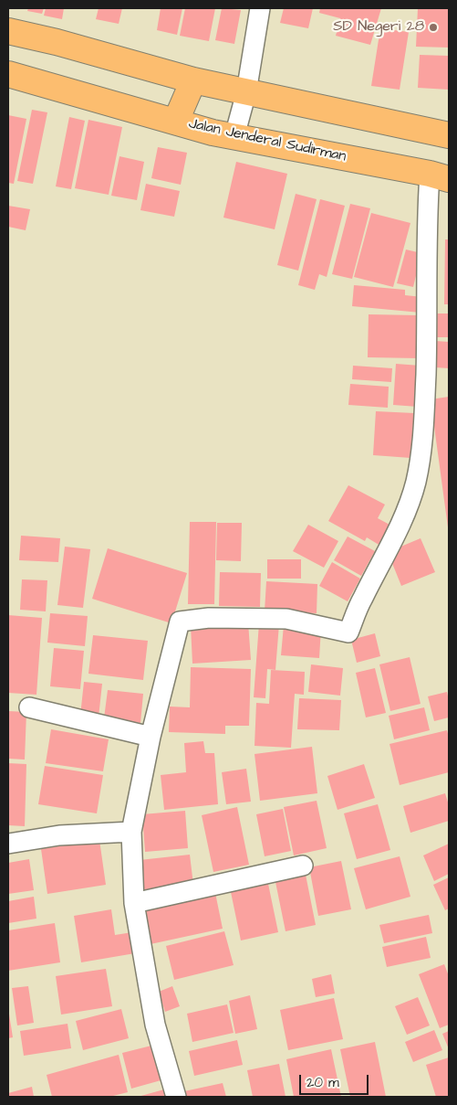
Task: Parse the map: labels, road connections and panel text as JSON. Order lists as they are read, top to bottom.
{
  "streets": {
    "highway": ["Jalan Jenderal Sudirman"]
  },
  "places": ["SD Negeri 28"],
  "scale_bar": "20 m"
}
